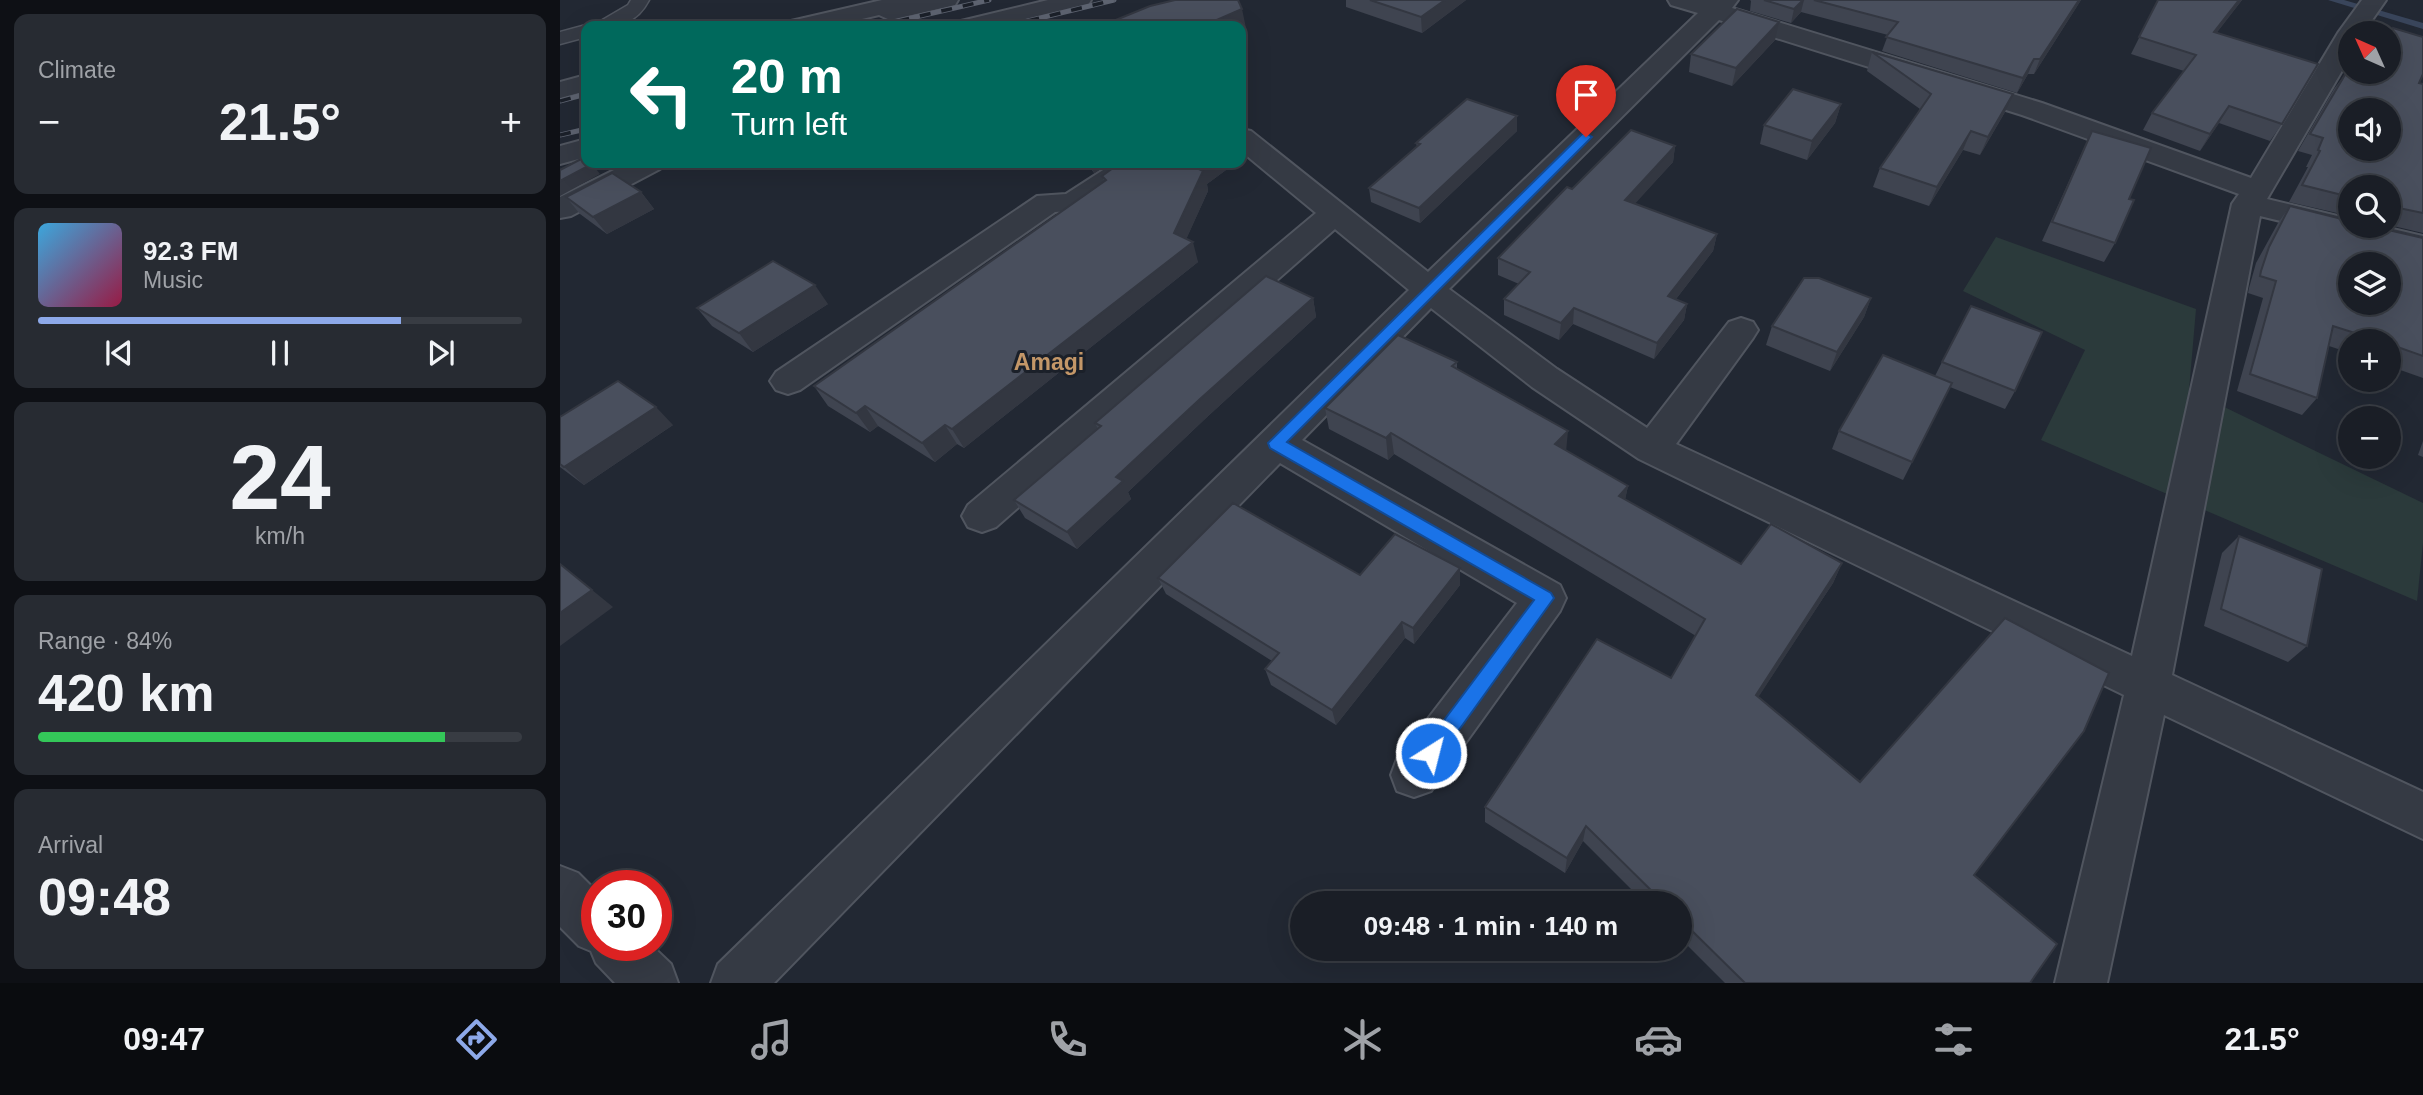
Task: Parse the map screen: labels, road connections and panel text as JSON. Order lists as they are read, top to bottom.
{
  "districts": ["Amagi"],
  "north": "top left",
  "page": {
    "tile": [
      "Climate",
      ["24", "km/h"],
      ["Range · 84%", "420 km"],
      ["Arrival", "09:48"]
    ],
    "map_buttons": ["+", "−"],
    "turn": ["20 m", "Turn left"],
    "heat": ["−", "21.5°", "+"],
    "song": ["92.3 FM", "Music"],
    "limit": "30",
    "trip": "09:48 · 1 min · 140 m",
    "tabs": ["09:47", "21.5°"]
  }
}
